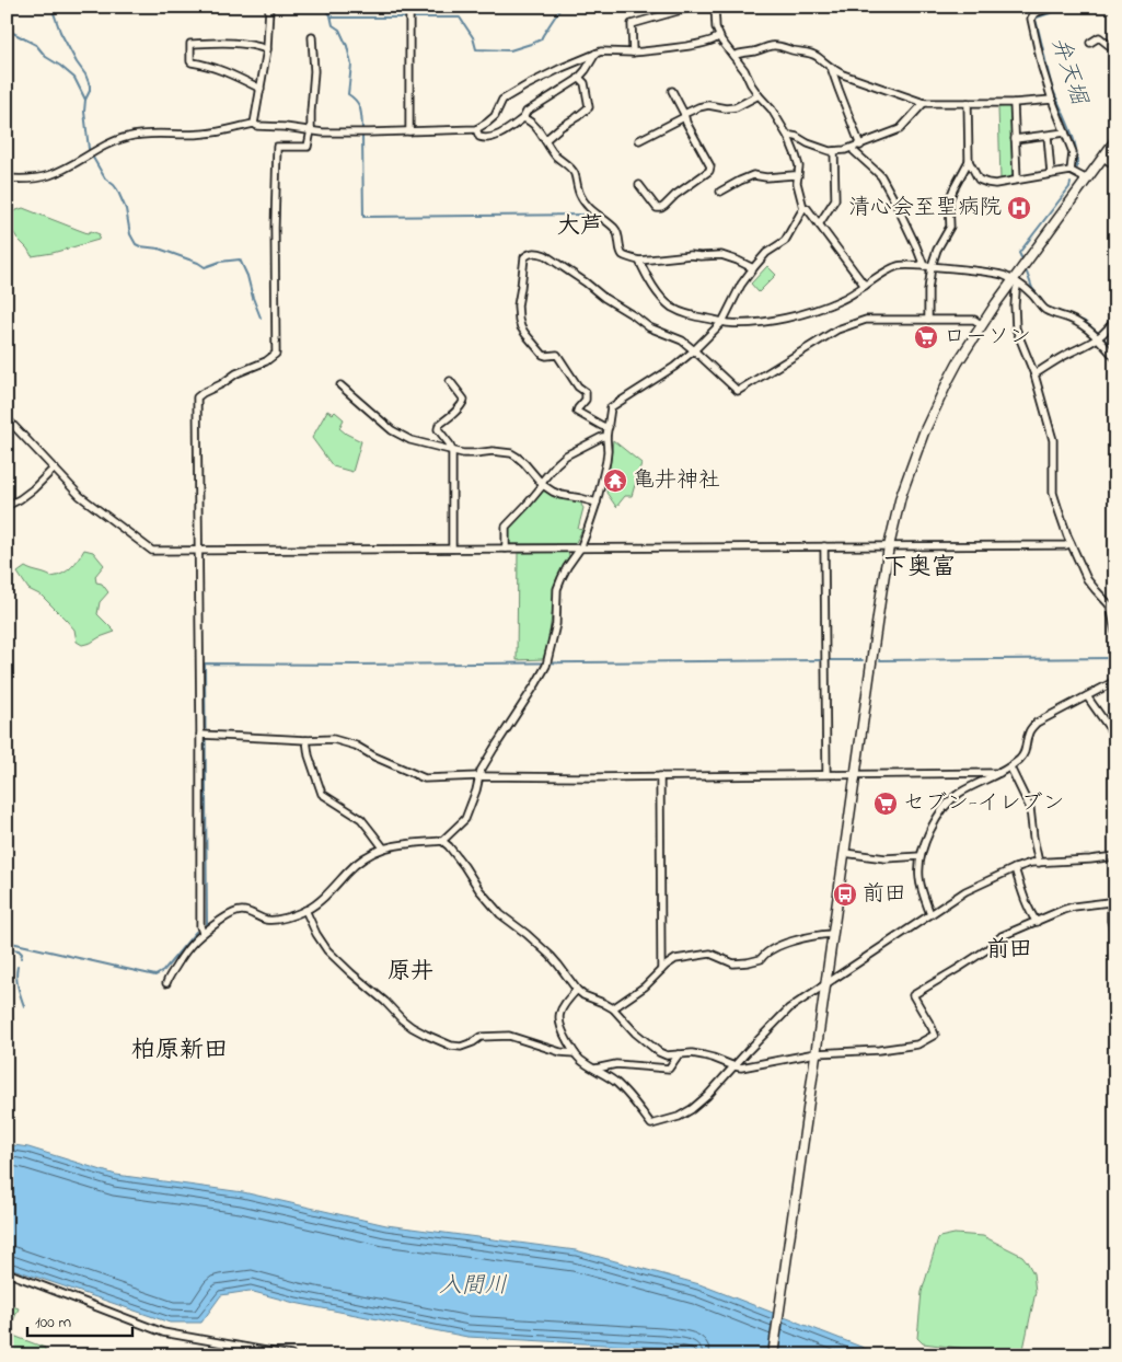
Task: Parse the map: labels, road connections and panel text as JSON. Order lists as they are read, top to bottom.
{
  "districts": [
    "大芦",
    "下奥富",
    "前田",
    "原井",
    "柏原新田"
  ],
  "water": ["弁天堀", "入間川"],
  "places": {
    "hospital": ["清心会至聖病院"],
    "supermarket": ["ローソン", "セブン-イレブン"],
    "temple": ["亀井神社"],
    "bus stop": ["前田"]
  },
  "scale_bar": "100 m"
}
